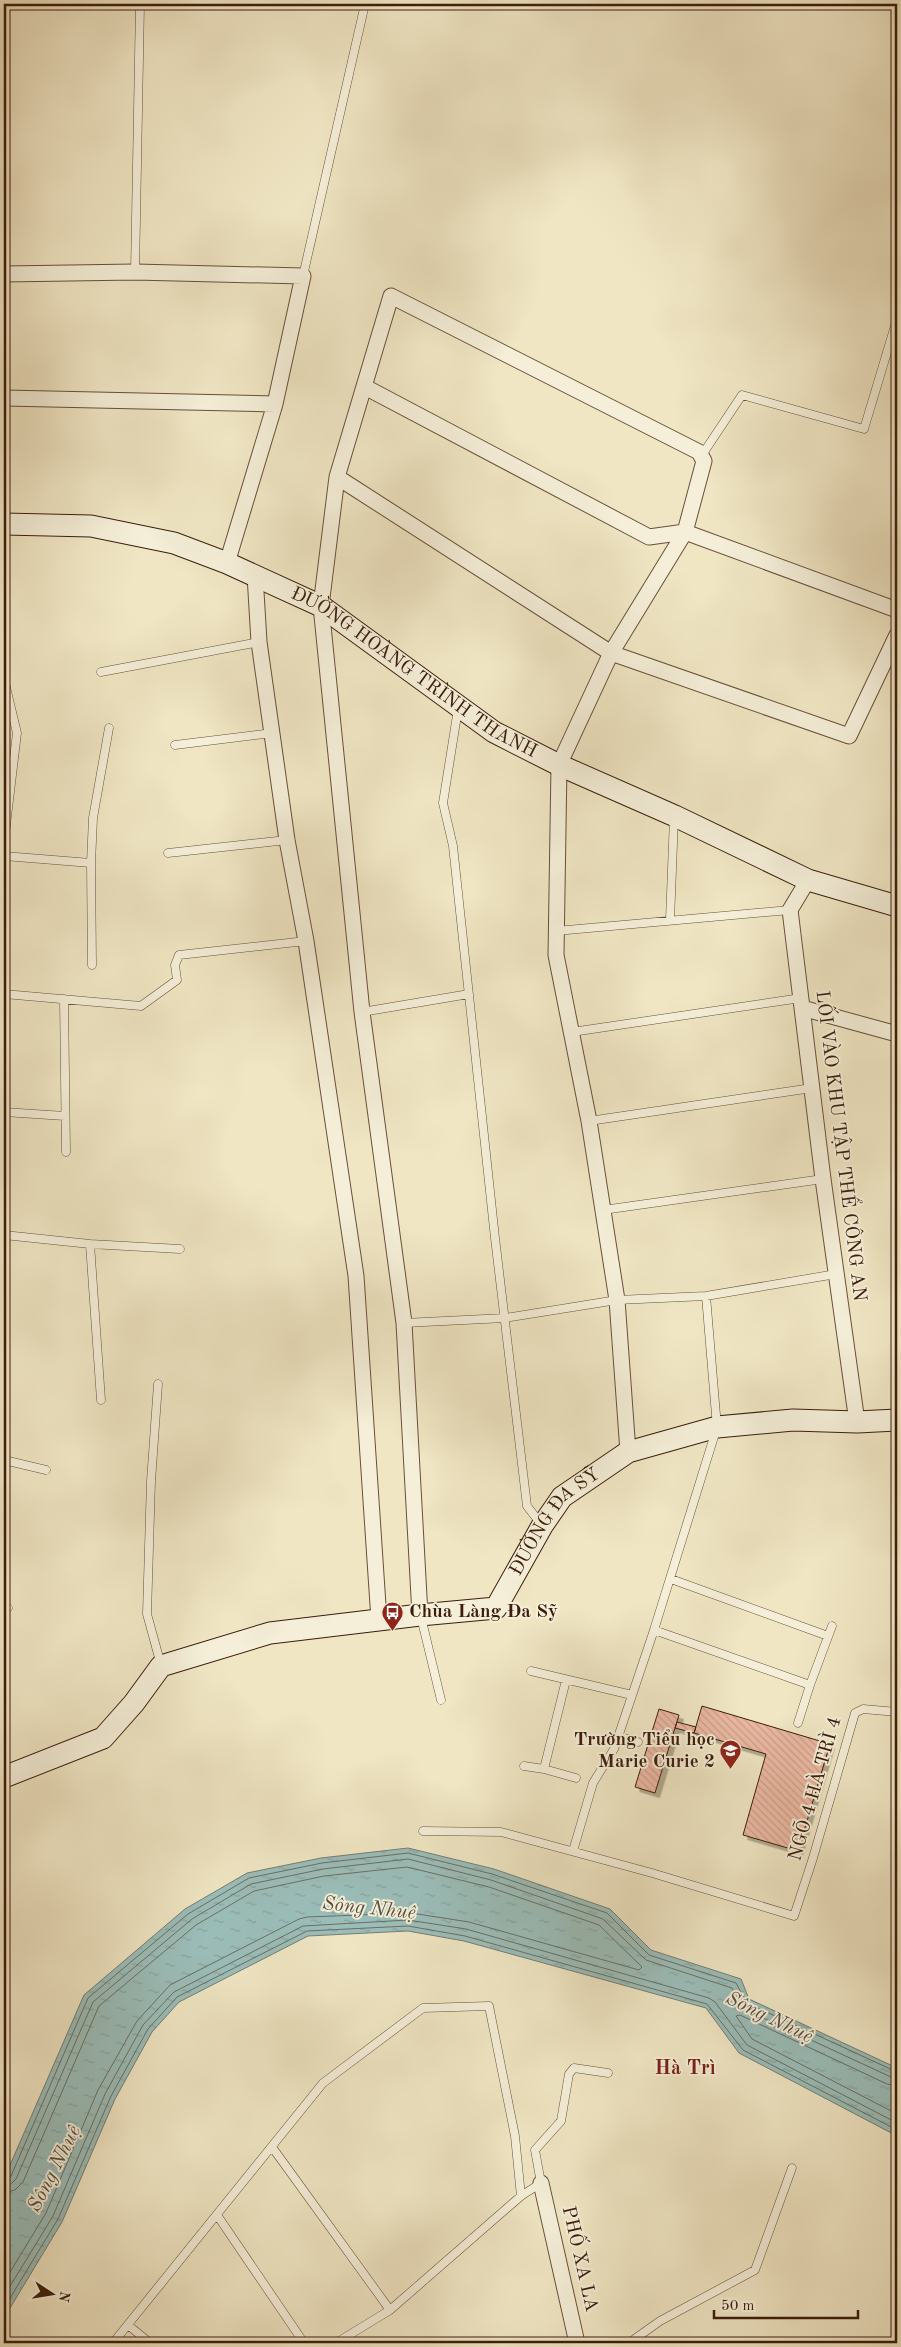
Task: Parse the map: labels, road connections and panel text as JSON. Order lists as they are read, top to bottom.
{
  "streets": {
    "street": [
      "ĐƯỜNG HOÀNG TRÌNH THANH",
      "LỐI VÀO KHU TẬP THỂ CÔNG AN",
      "ĐƯỜNG ĐA SỸ",
      "PHỐ XA LA"
    ],
    "lane": ["NGÕ 4 HÀ TRÌ 4"]
  },
  "crossings": [
    ["LỐI VÀO KHU TẬP THỂ CÔNG AN", "ĐƯỜNG ĐA SỸ"]
  ],
  "districts": ["Hà Trì"],
  "water": ["Sông Nhuệ"],
  "places": {
    "bus stop": ["Chùa Làng Đa Sỹ"],
    "school or university": ["Trường Tiểu học Marie Curie 2"]
  },
  "scale_bar": "50 m",
  "north": "right"
}
